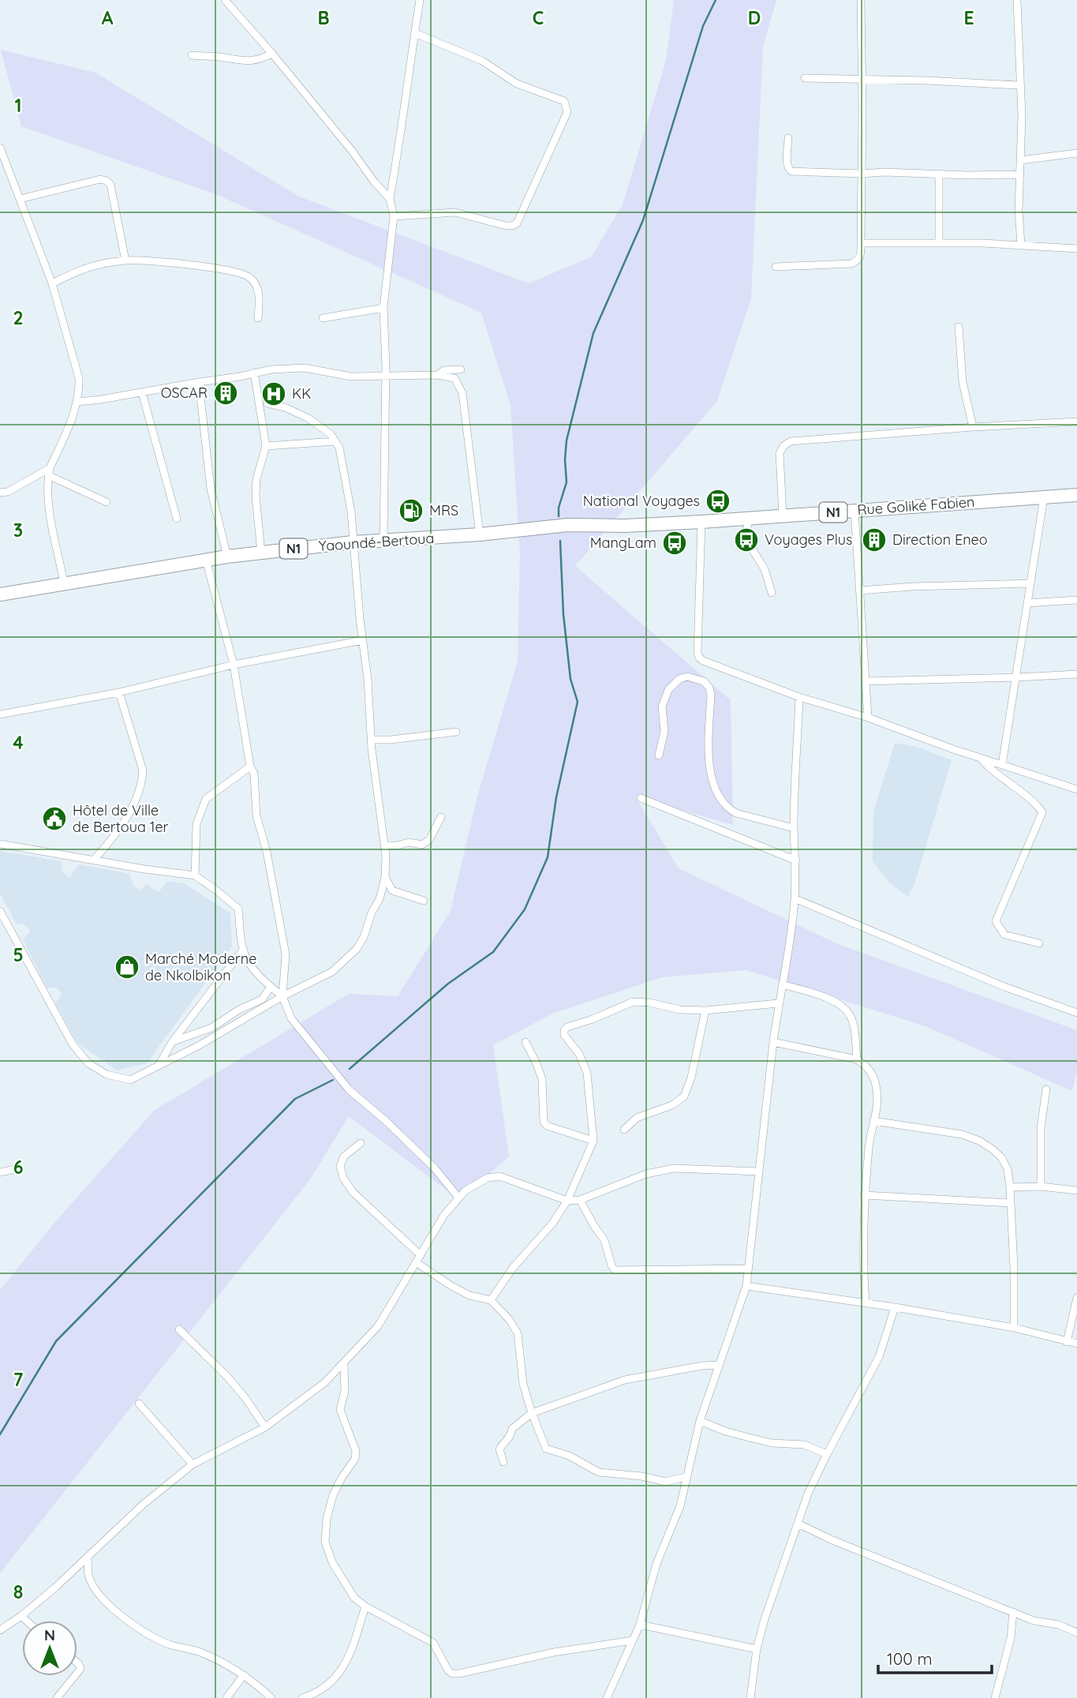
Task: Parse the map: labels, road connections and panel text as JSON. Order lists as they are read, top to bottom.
{
  "streets": {
    "highway": ["Rue Goliké Fabien", "N1", "Yaoundé-Bertoua"]
  },
  "crossings": [
    ["Rue Goliké Fabien", "Yaoundé-Bertoua"]
  ],
  "places": {
    "building": ["OSCAR", "Direction Eneo"],
    "hospital": ["KK"],
    "bus stop": ["National Voyages", "Voyages Plus", "MangLam"],
    "fuel station": ["MRS"],
    "public building": ["Hôtel de Ville de Bertoua 1er"],
    "shop": ["Marché Moderne de Nkolbikon"]
  },
  "scale_bar": "100 m",
  "north": "top",
  "grid": {
    "columns": [
      "A",
      "B",
      "C",
      "D",
      "E"
    ],
    "rows": [
      "1",
      "2",
      "3",
      "4",
      "5",
      "6",
      "7",
      "8"
    ]
  }
}
